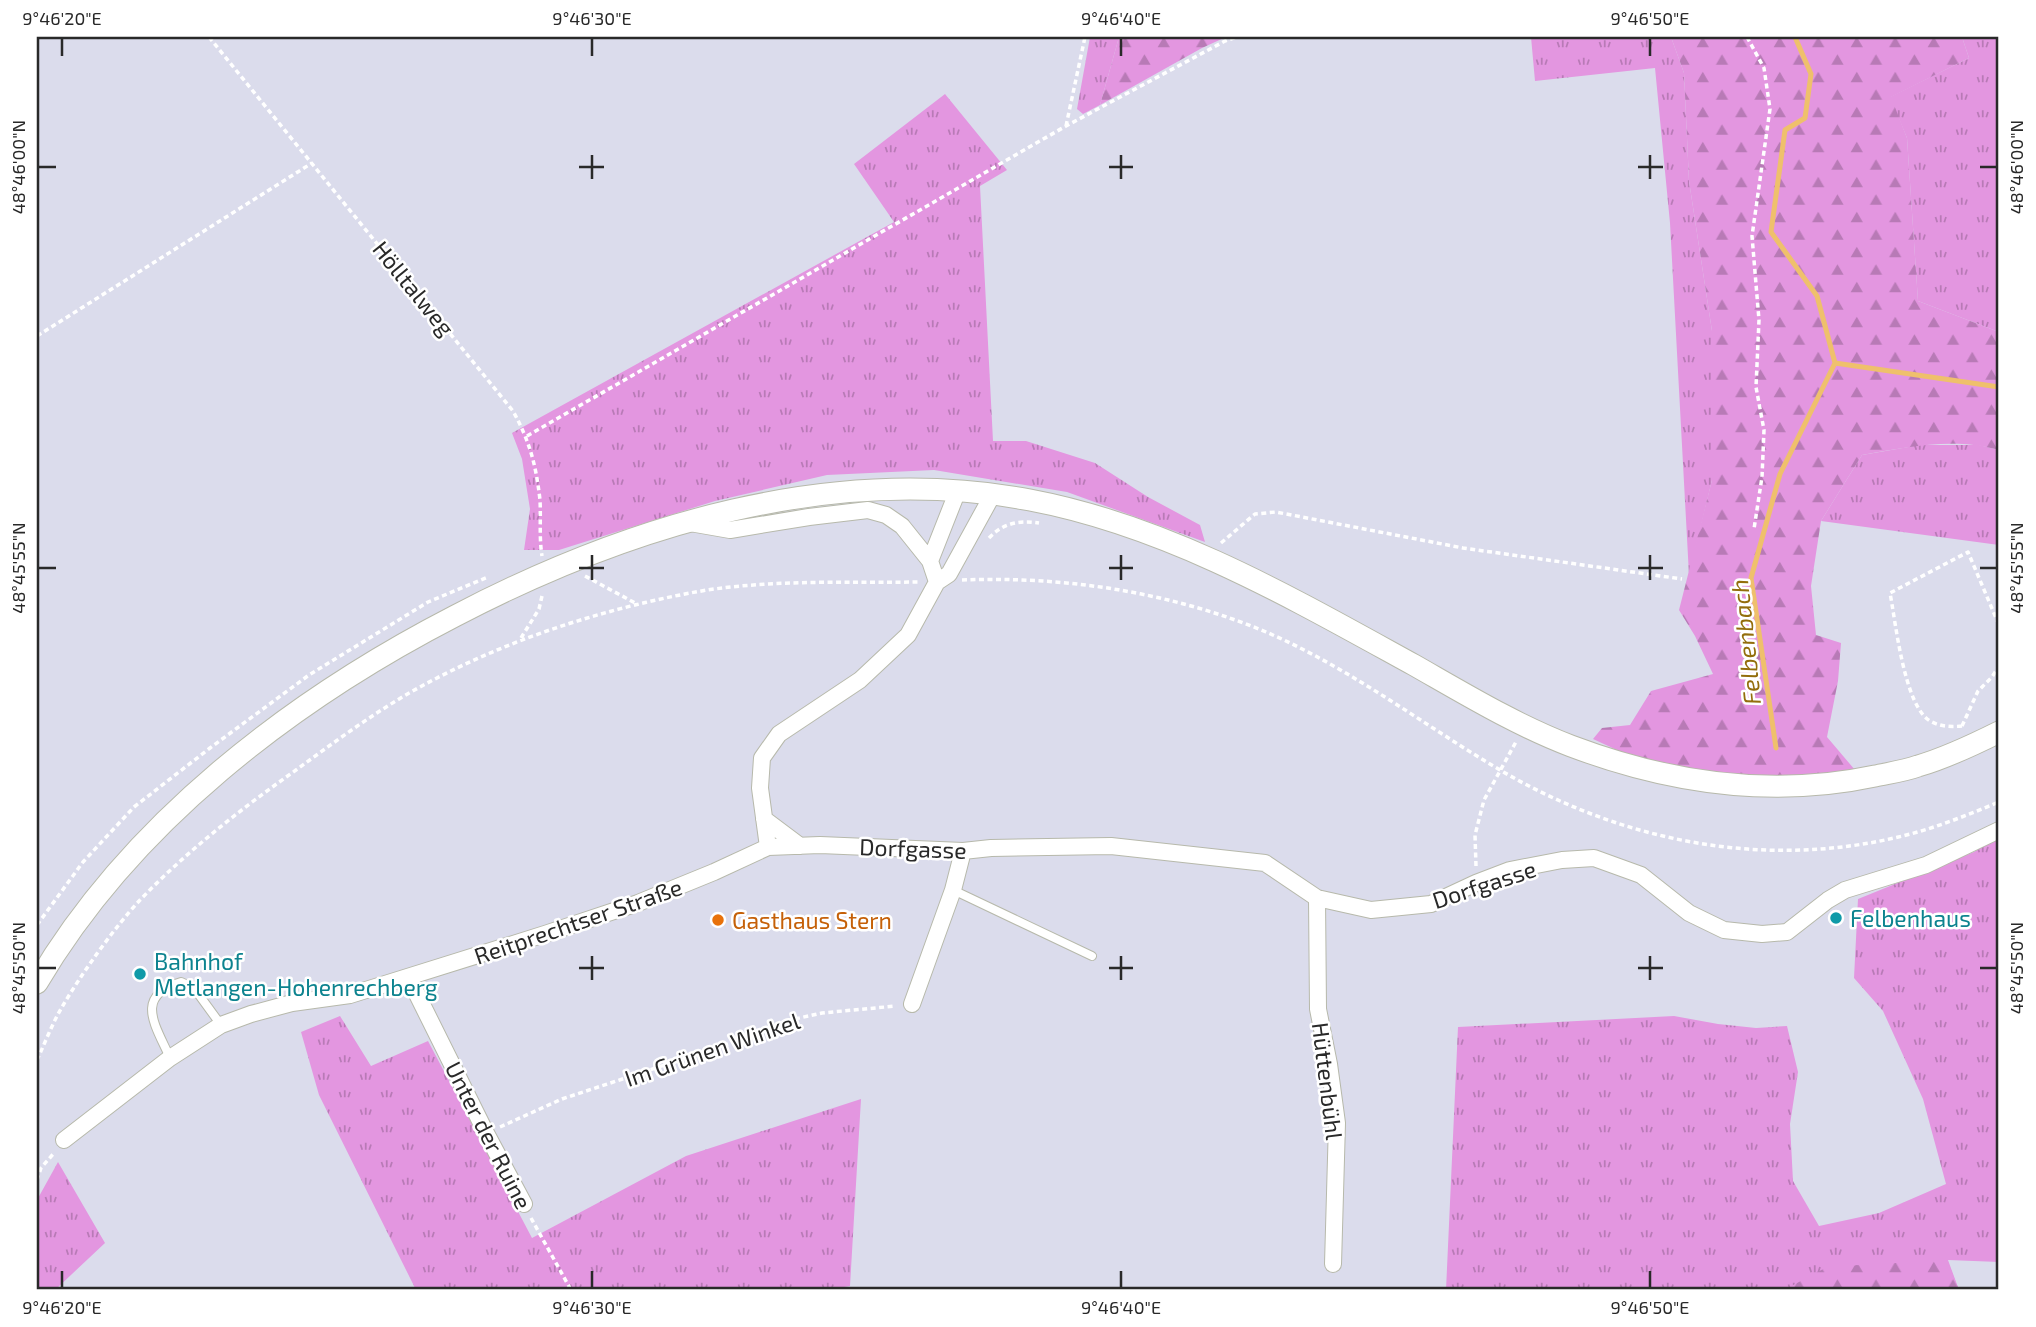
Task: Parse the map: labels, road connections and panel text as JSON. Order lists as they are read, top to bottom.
{
  "streets": {
    "street": [
      "Dorfgasse",
      "Reitprechtser Straße",
      "Hüttenbühl",
      "Unter der Ruine"
    ],
    "path": ["Hölltalweg", "Im Grünen Winkel"]
  },
  "crossings": [
    ["Dorfgasse", "Reitprechtser Straße"],
    ["Dorfgasse", "Hüttenbühl"],
    ["Reitprechtser Straße", "Unter der Ruine"],
    ["Im Grünen Winkel", "Unter der Ruine"]
  ],
  "water": ["Felbenbach"],
  "places": ["Felbenhaus", "Gasthaus Stern", "Bahnhof Metlangen-Hohenrechberg"],
  "coordinates": [
    "9°46'20\"E",
    "9°46'30\"E",
    "9°46'40\"E",
    "9°46'50\"E",
    "48°46'00\"N",
    "48°45'55\"N",
    "48°45'50\"N"
  ]
}
